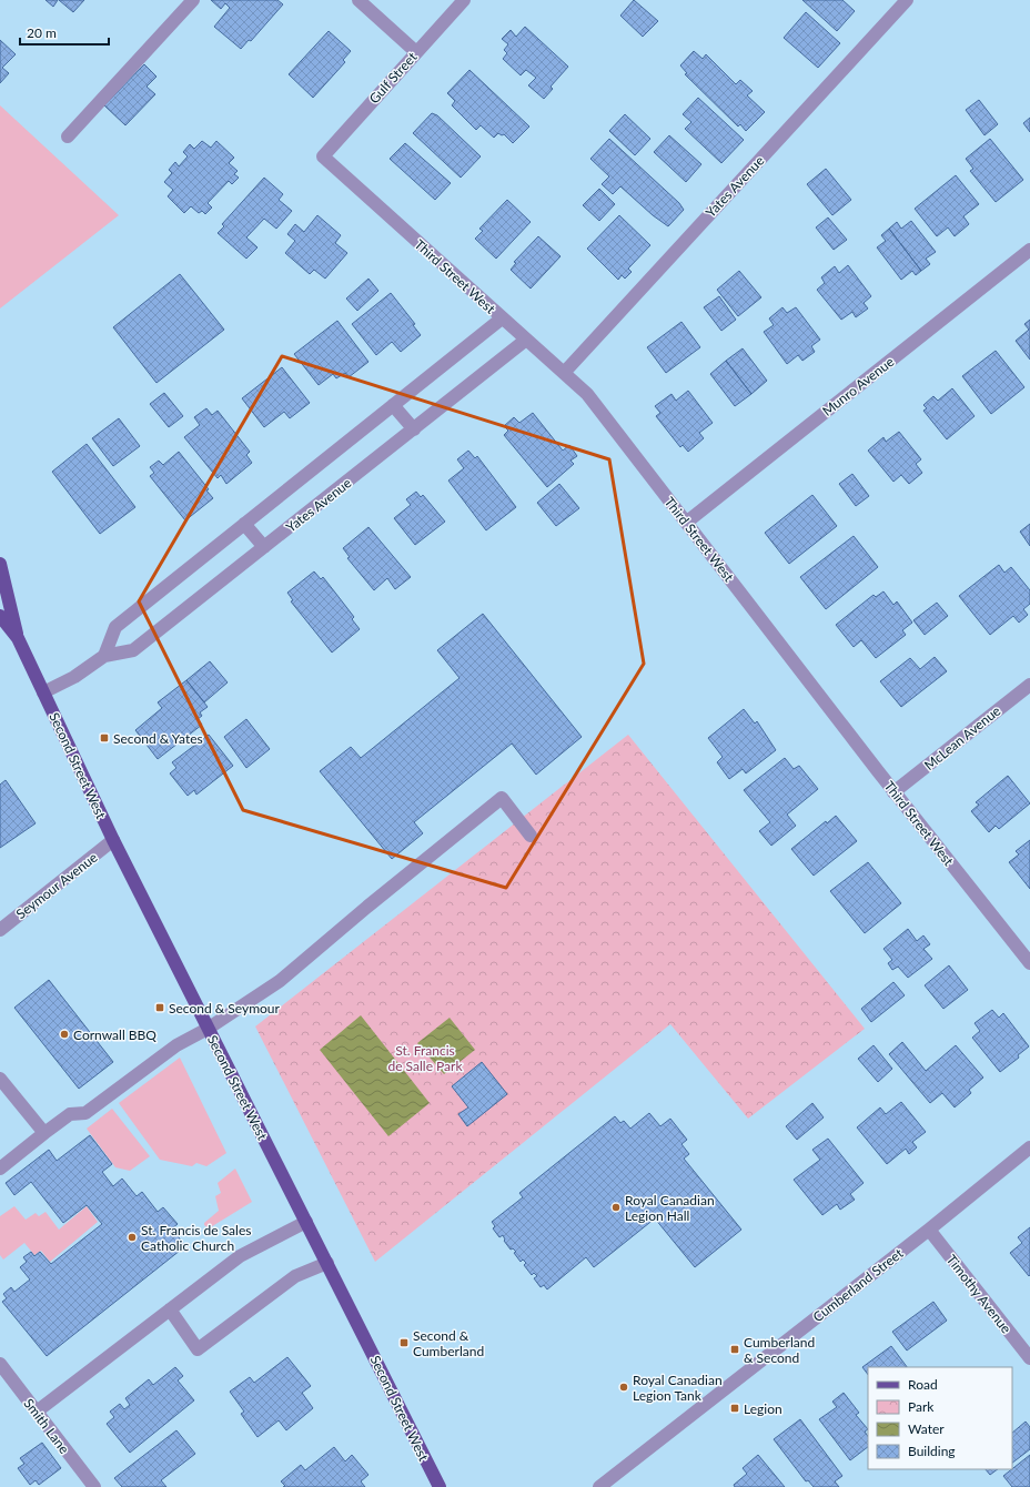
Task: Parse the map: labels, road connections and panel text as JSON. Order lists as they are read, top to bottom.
{
  "streets": {
    "main road": ["Second Street West"],
    "street": [
      "Gulf Street",
      "Yates Avenue",
      "Third Street West",
      "Munro Avenue",
      "McLean Avenue",
      "Seymour Avenue",
      "Cumberland Street",
      "Timothy Avenue",
      "Smith Lane"
    ]
  },
  "crossings": [
    ["Gulf Street", "Third Street West"],
    ["Yates Avenue", "Third Street West"],
    ["Yates Avenue", "Second Street West"],
    ["Third Street West", "Munro Avenue"],
    ["Third Street West", "McLean Avenue"],
    ["Second Street West", "Seymour Avenue"],
    ["Cumberland Street", "Timothy Avenue"]
  ],
  "parks": ["St. Francis de Salle Park"],
  "places": {
    "transit": [
      "Second & Yates",
      "Second & Seymour",
      "Second & Cumberland",
      "Cumberland & Second",
      "Legion"
    ],
    "other": [
      "Cornwall BBQ",
      "Royal Canadian Legion Hall",
      "St. Francis de Sales Catholic Church",
      "Royal Canadian Legion Tank"
    ]
  },
  "legend": [
    "Road",
    "Park",
    "Water",
    "Building"
  ],
  "scale_bar": "20 m"
}
